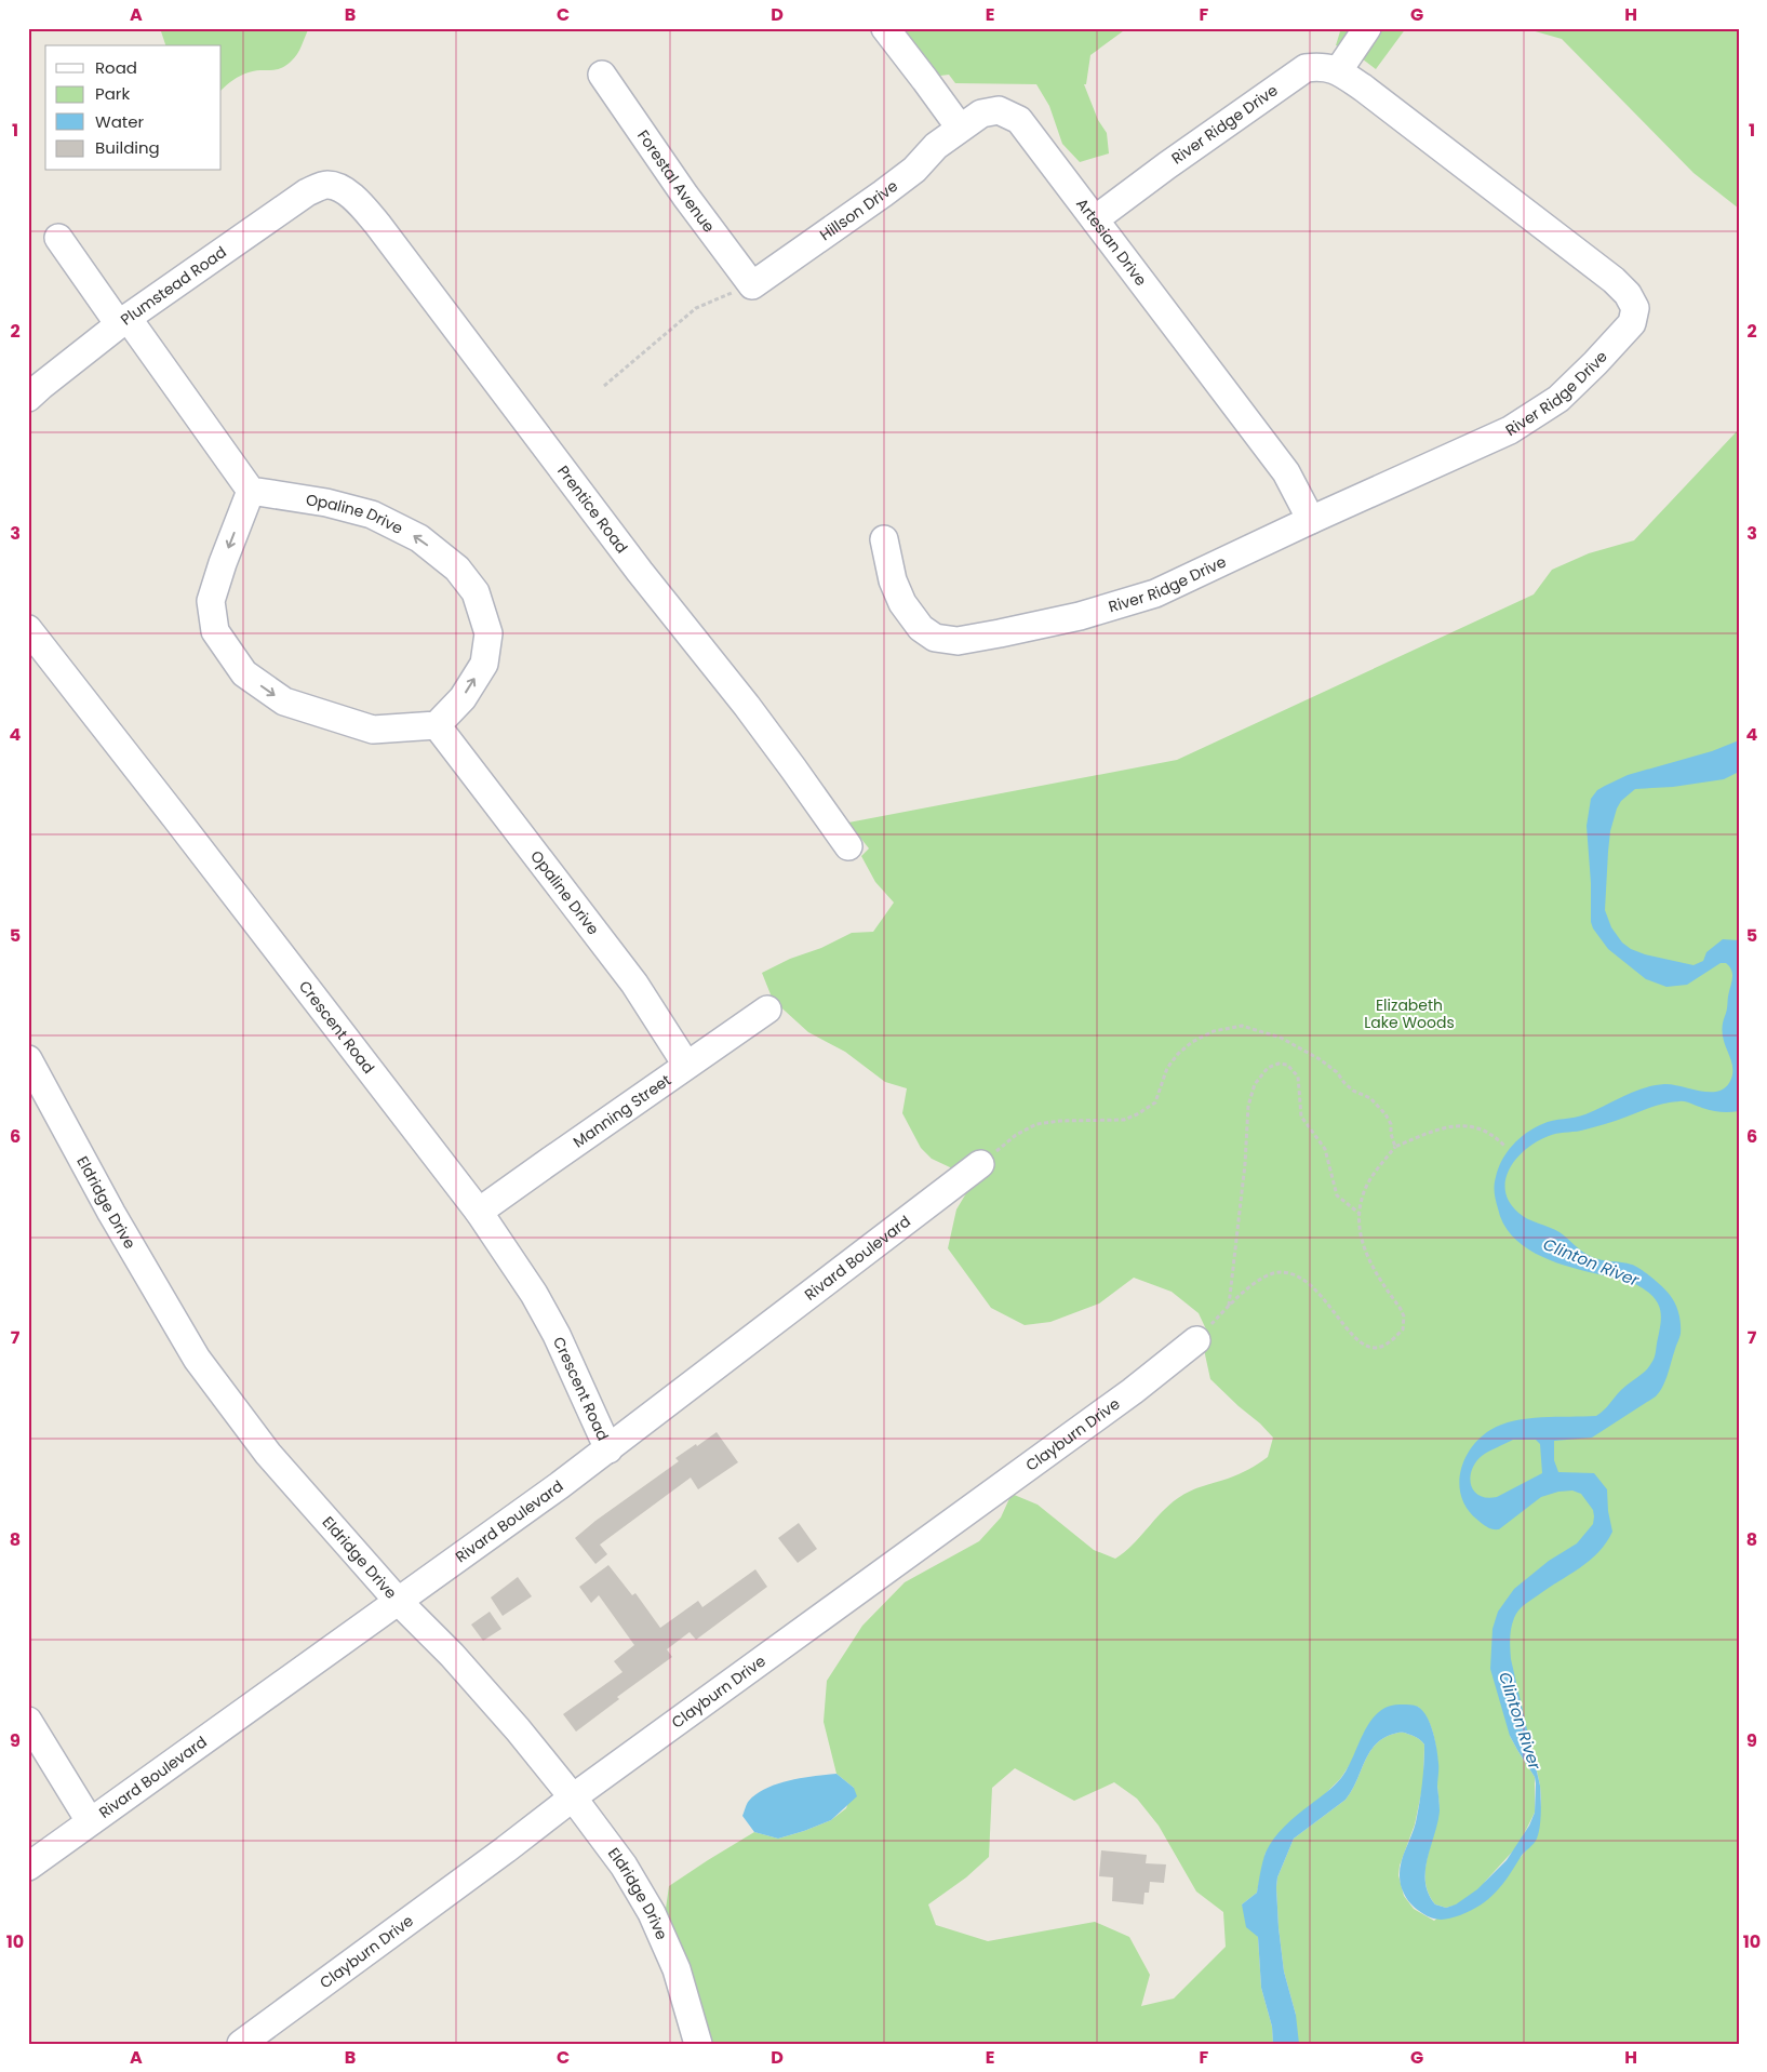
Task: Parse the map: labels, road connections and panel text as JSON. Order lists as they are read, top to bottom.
{
  "streets": {
    "street": [
      "River Ridge Drive",
      "Forestal Avenue",
      "Hillson Drive",
      "Artesian Drive",
      "Plumstead Road",
      "Prentice Road",
      "Opaline Drive",
      "Crescent Road",
      "Manning Street",
      "Eldridge Drive",
      "Rivard Boulevard",
      "Clayburn Drive"
    ]
  },
  "crossings": [
    ["River Ridge Drive", "Artesian Drive"],
    ["Forestal Avenue", "Hillson Drive"],
    ["Hillson Drive", "Artesian Drive"],
    ["Plumstead Road", "Prentice Road"],
    ["Opaline Drive", "Manning Street"],
    ["Crescent Road", "Manning Street"],
    ["Crescent Road", "Rivard Boulevard"],
    ["Eldridge Drive", "Rivard Boulevard"],
    ["Eldridge Drive", "Clayburn Drive"]
  ],
  "water": ["Clinton River"],
  "parks": ["Elizabeth Lake Woods"],
  "legend": [
    "Road",
    "Park",
    "Water",
    "Building"
  ],
  "grid": {
    "columns": [
      "A",
      "B",
      "C",
      "D",
      "E",
      "F",
      "G",
      "H"
    ],
    "rows": [
      "1",
      "2",
      "3",
      "4",
      "5",
      "6",
      "7",
      "8",
      "9",
      "10"
    ]
  }
}
